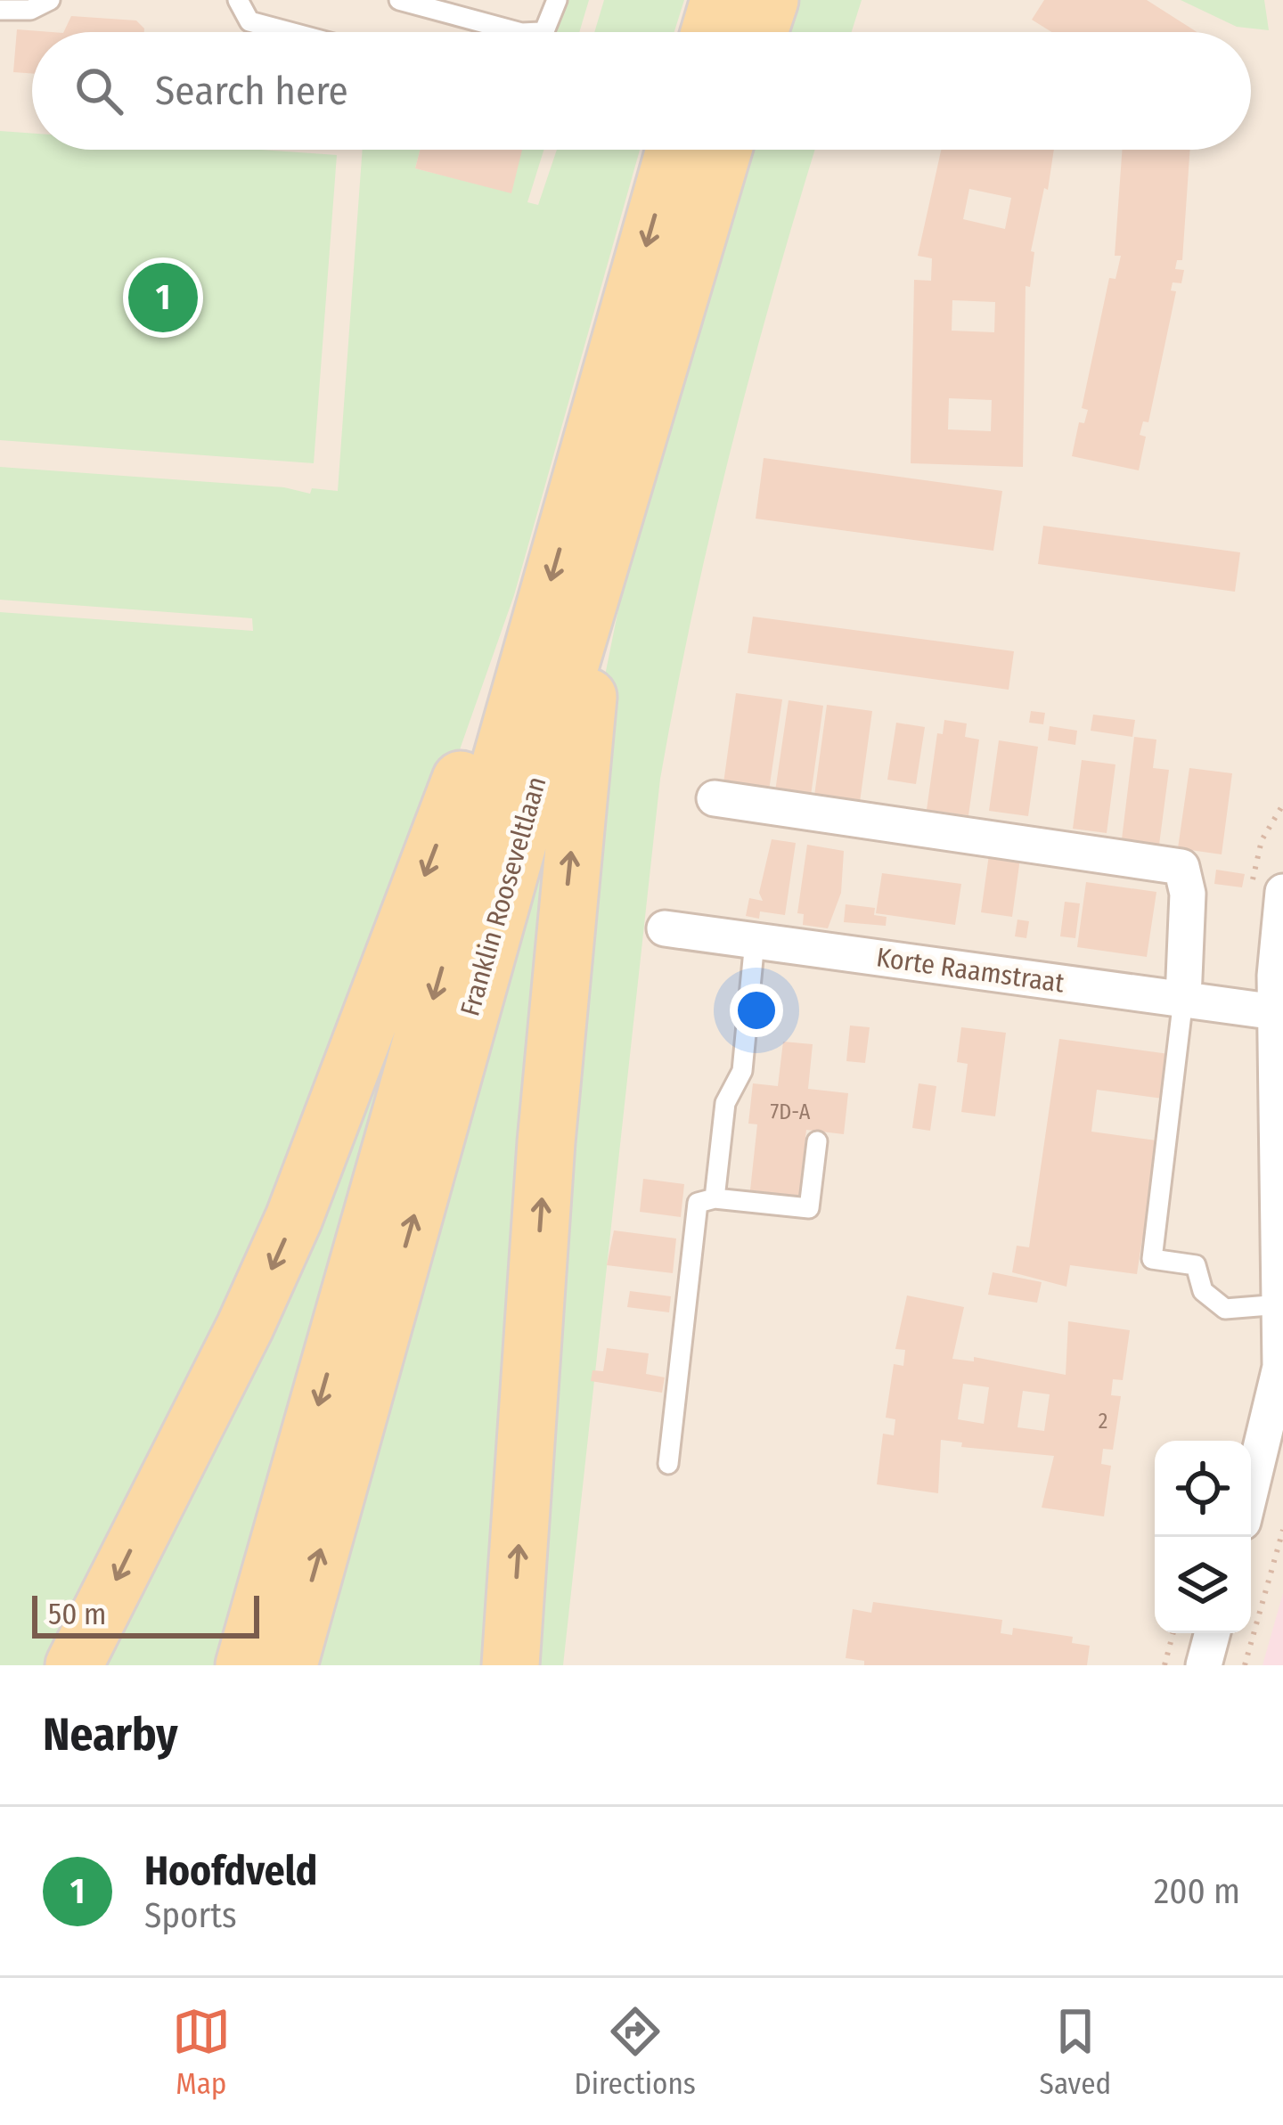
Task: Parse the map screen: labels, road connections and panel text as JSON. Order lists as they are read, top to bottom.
{
  "streets": {
    "main road": ["Franklin Rooseveltlaan"],
    "street": ["Korte Raamstraat"]
  },
  "house_numbers": ["7D-A", "2"],
  "scale_bar": "50 m",
  "page": {
    "search": "Search here",
    "pins": "1",
    "scale": "50 m",
    "heading": "Nearby",
    "list": [
      {
        "mark": "1",
        "name": "Hoofdveld",
        "note": "Sports",
        "value": "200 m"
      }
    ],
    "nav": ["Map", "Directions", "Saved"]
  }
}
